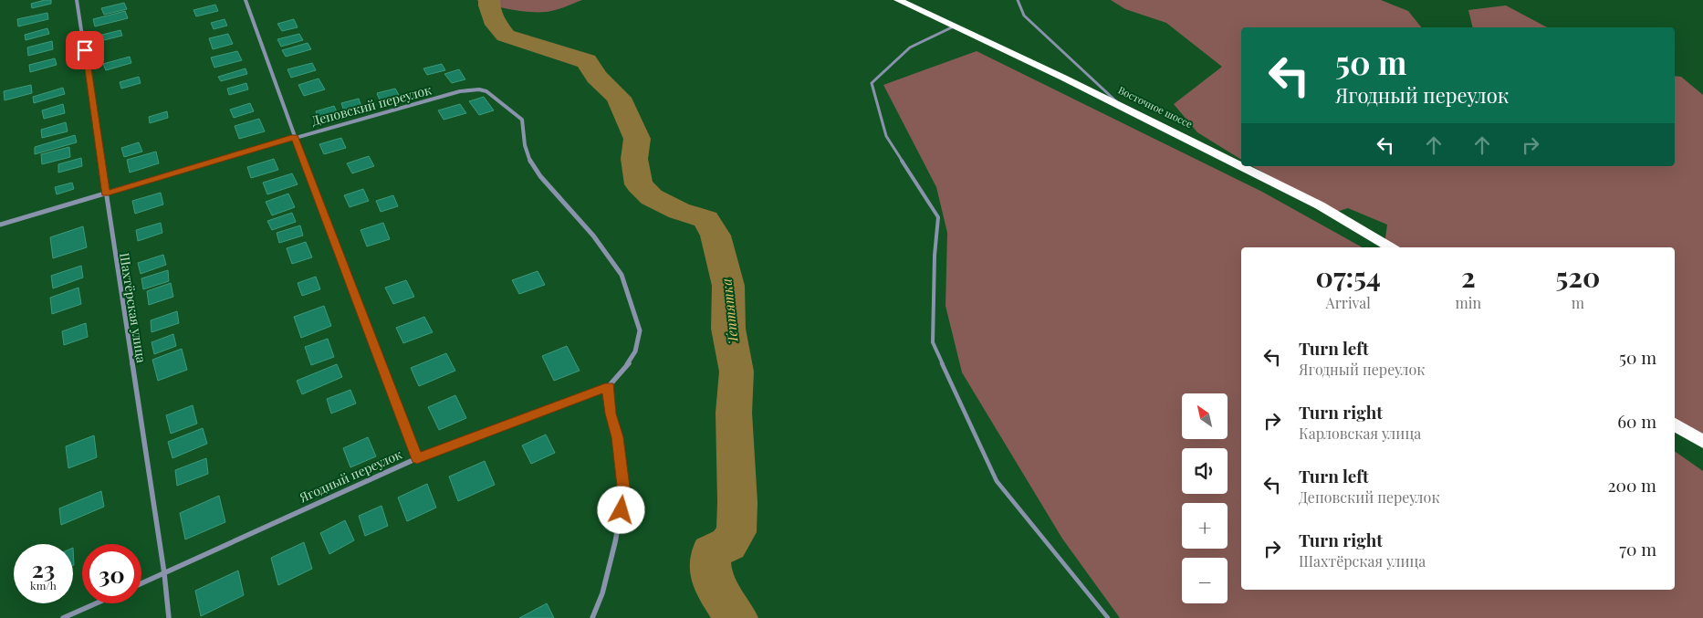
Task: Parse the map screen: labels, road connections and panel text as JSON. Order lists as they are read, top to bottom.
{
  "streets": {
    "highway": ["Восточное шоссе"],
    "street": ["Деповский переулок", "Шахтёрская улица", "Ягодный переулок"]
  },
  "crossings": [
    ["Деповский переулок", "Шахтёрская улица"],
    ["Деповский переулок", "Ягодный переулок"],
    ["Шахтёрская улица", "Ягодный переулок"]
  ],
  "water": ["Тептятка"],
  "north": "top left",
  "page": {
    "turn": ["50 m", "Ягодный переулок"],
    "eta": [
      "07:54",
      "Arrival",
      "2",
      "min",
      "520",
      "m"
    ],
    "list": [
      {
        "name": "Turn left",
        "note": "Ягодный переулок",
        "value": "50 m"
      },
      {
        "name": "Turn right",
        "note": "Карловская улица",
        "value": "60 m"
      },
      {
        "name": "Turn left",
        "note": "Деповский переулок",
        "value": "200 m"
      },
      {
        "name": "Turn right",
        "note": "Шахтёрская улица",
        "value": "70 m"
      }
    ],
    "map_buttons": ["+", "−"],
    "speed": "23 km/h",
    "limit": "30"
  }
}
